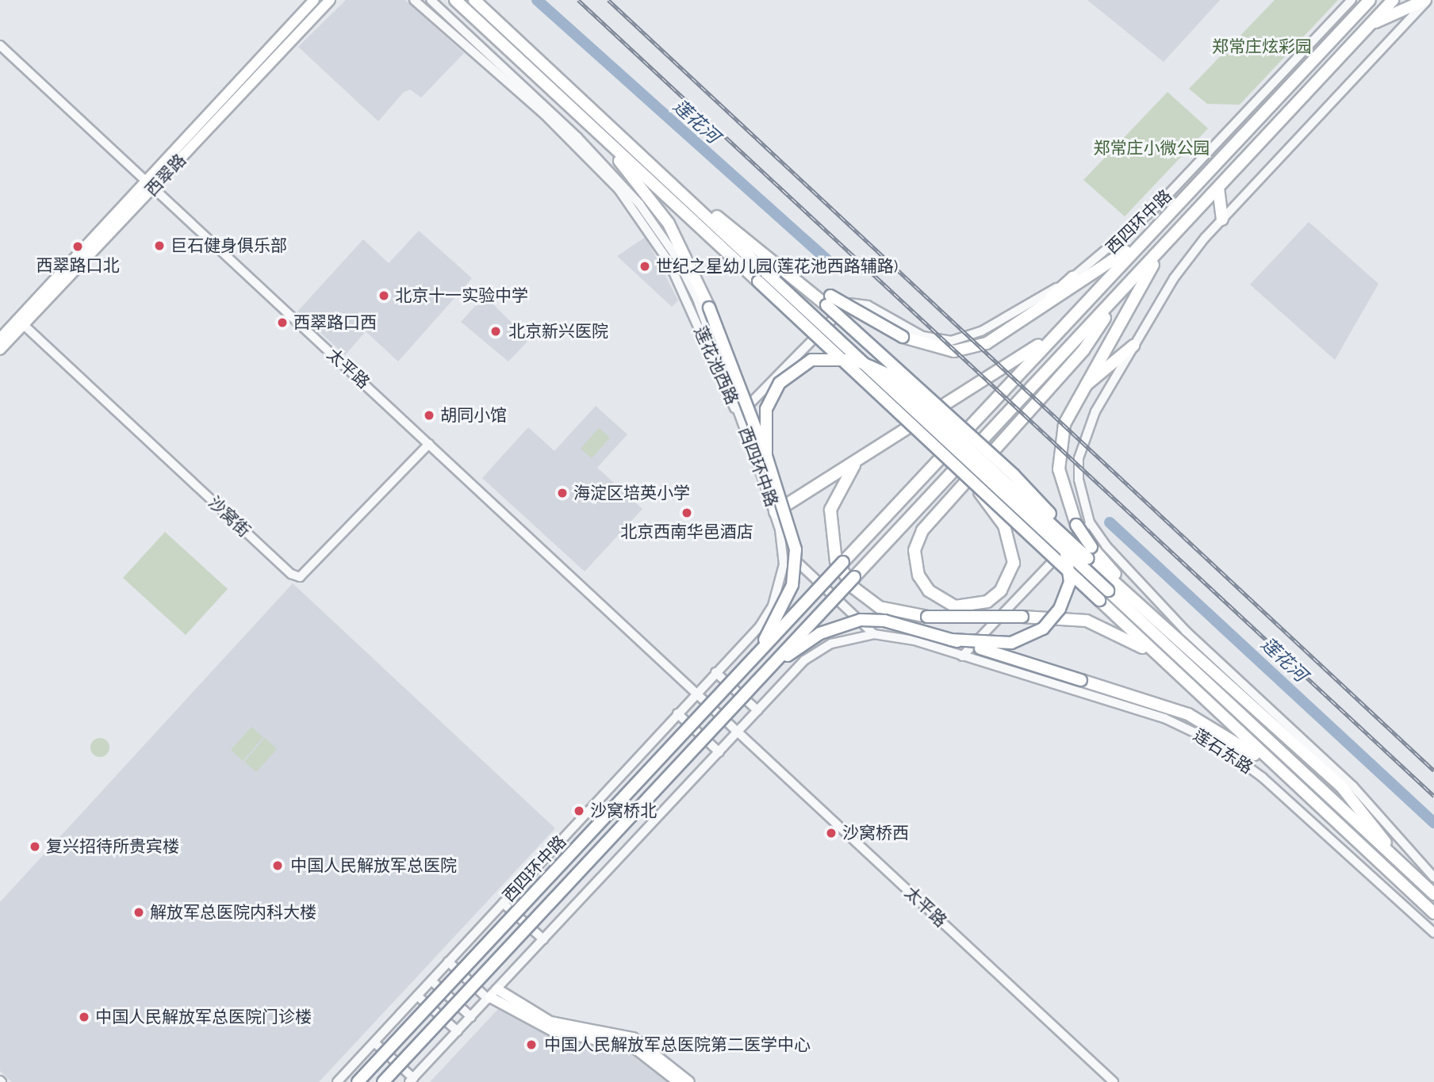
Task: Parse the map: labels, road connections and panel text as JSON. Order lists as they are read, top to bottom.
{
  "streets": {
    "highway": ["西四环中路", "莲石东路"],
    "main road": ["西翠路"],
    "street": ["莲花池西路", "太平路", "沙窝街"]
  },
  "crossings": [
    ["西翠路", "太平路"],
    ["西翠路", "沙窝街"],
    ["西四环中路", "莲花池西路"],
    ["西四环中路", "太平路"],
    ["太平路", "沙窝街"]
  ],
  "water": ["莲花河"],
  "parks": ["郑常庄炫彩园", "郑常庄小微公园"],
  "places": [
    "巨石健身俱乐部",
    "西翠路口北",
    "世纪之星幼儿园(莲花池西路辅路)",
    "北京十一实验中学",
    "西翠路口西",
    "北京新兴医院",
    "胡同小馆",
    "海淀区培英小学",
    "北京西南华邑酒店",
    "沙窝桥北",
    "沙窝桥西",
    "复兴招待所贵宾楼",
    "中国人民解放军总医院",
    "解放军总医院内科大楼",
    "中国人民解放军总医院门诊楼",
    "中国人民解放军总医院第二医学中心"
  ]
}
